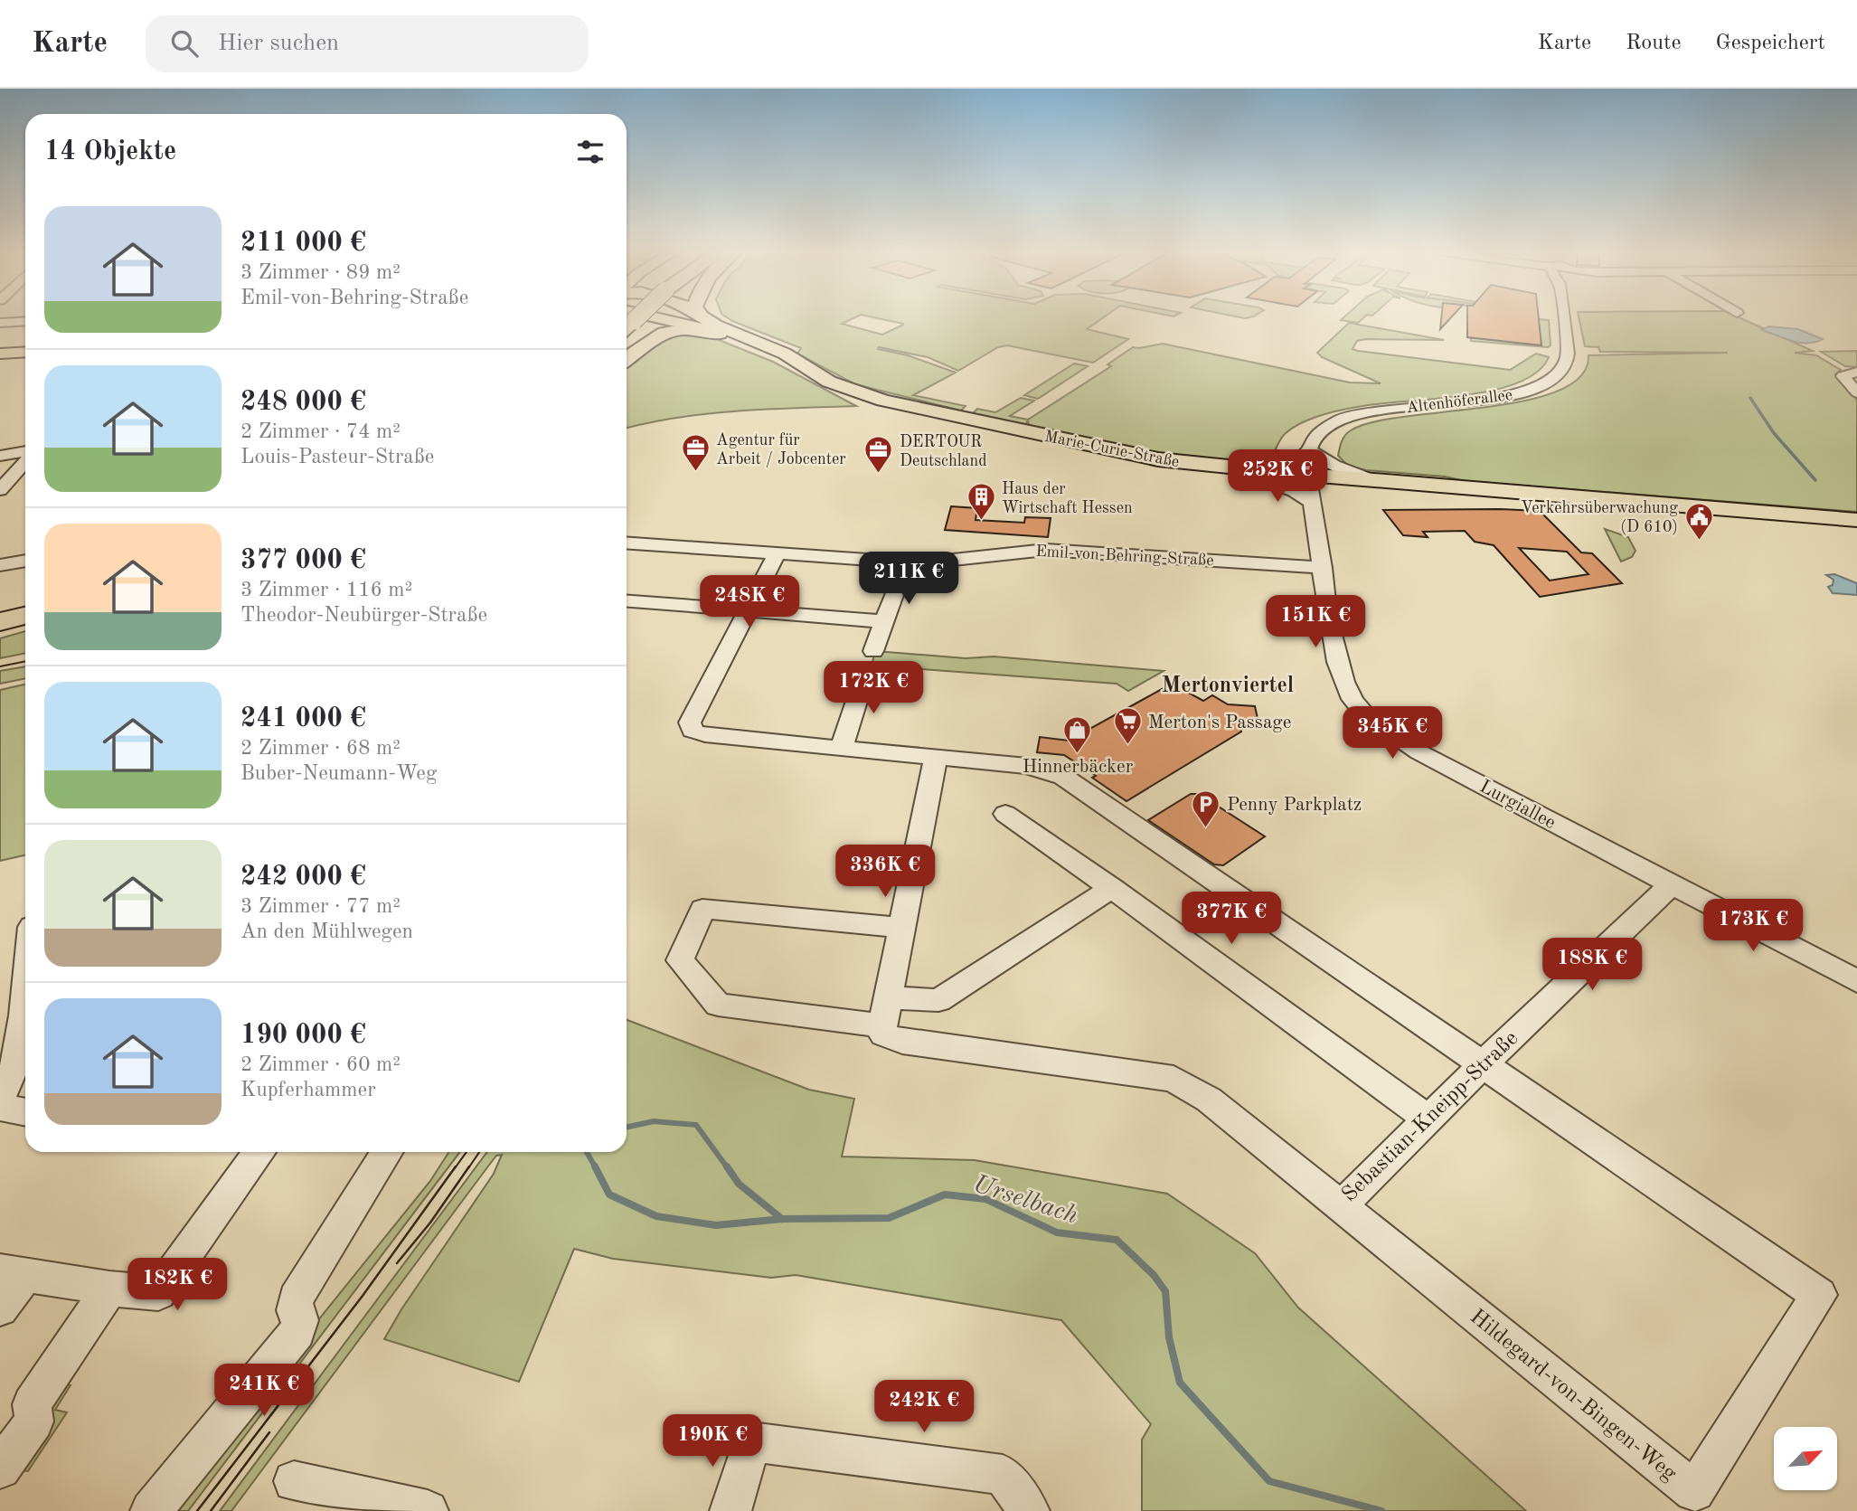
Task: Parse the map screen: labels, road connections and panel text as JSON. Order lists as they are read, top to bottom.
{
  "streets": {
    "main road": ["Marie-Curie-Straße"],
    "street": [
      "Altenhöferallee",
      "Emil-von-Behring-Straße",
      "Lurgiallee",
      "Sebastian-Kneipp-Straße",
      "Hildegard-von-Bingen-Weg"
    ]
  },
  "crossings": [
    ["Marie-Curie-Straße", "Lurgiallee"],
    ["Emil-von-Behring-Straße", "Lurgiallee"],
    ["Lurgiallee", "Sebastian-Kneipp-Straße"],
    ["Sebastian-Kneipp-Straße", "Hildegard-von-Bingen-Weg"]
  ],
  "districts": ["Mertonviertel"],
  "water": ["Urselbach"],
  "places": {
    "office": ["Agentur für Arbeit / Jobcenter", "DERTOUR Deutschland"],
    "building": ["Haus der Wirtschaft Hessen"],
    "public building": ["Verkehrsüberwachung (D 610)"],
    "supermarket": ["Merton's Passage"],
    "shop": ["Hinnerbäcker"],
    "parking": ["Penny Parkplatz"]
  },
  "north": "top right",
  "page": {
    "header": "Karte",
    "search": "Hier suchen",
    "nav": ["Karte", "Route", "Gespeichert"],
    "heading": "14 Objekte",
    "list": [
      {
        "name": "211 000 €",
        "note": "3 Zimmer · 89 m² · Emil-von-Behring-Straße"
      },
      {
        "name": "248 000 €",
        "note": "2 Zimmer · 74 m² · Louis-Pasteur-Straße"
      },
      {
        "name": "377 000 €",
        "note": "3 Zimmer · 116 m² · Theodor-Neubürger-Straße"
      },
      {
        "name": "241 000 €",
        "note": "2 Zimmer · 68 m² · Buber-Neumann-Weg"
      },
      {
        "name": "242 000 €",
        "note": "3 Zimmer · 77 m² · An den Mühlwegen"
      },
      {
        "name": "190 000 €",
        "note": "2 Zimmer · 60 m² · Kupferhammer"
      }
    ],
    "price": [
      "252K €",
      "211K €",
      "248K €",
      "151K €",
      "172K €",
      "345K €",
      "336K €",
      "377K €",
      "173K €",
      "188K €",
      "182K €",
      "241K €",
      "242K €",
      "190K €"
    ]
  }
}
